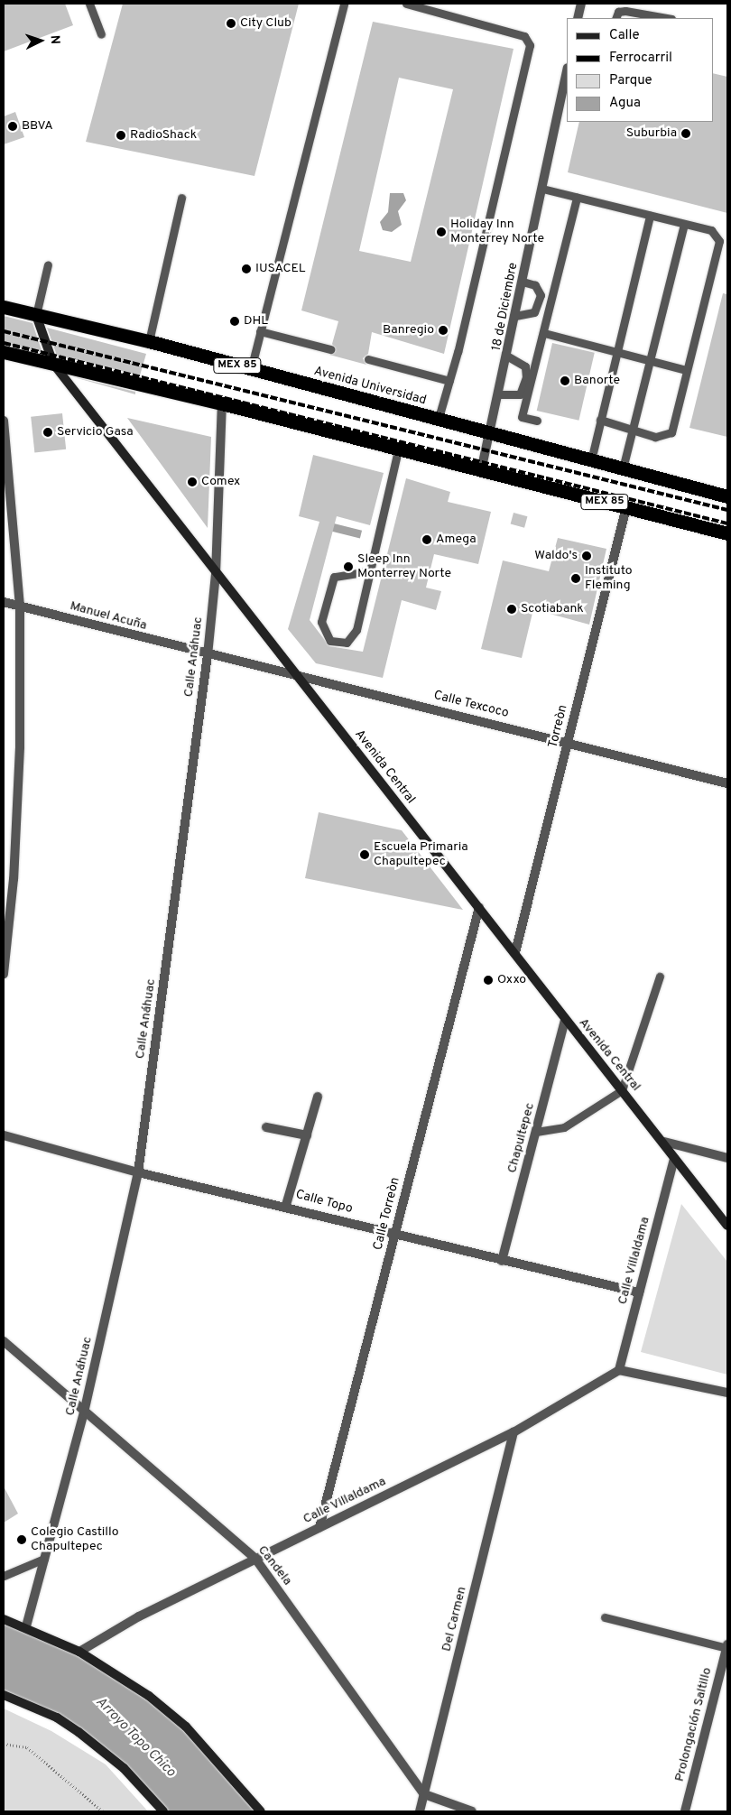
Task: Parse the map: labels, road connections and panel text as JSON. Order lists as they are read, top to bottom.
{
  "streets": {
    "highway": ["MEX 85", "Avenida Universidad"],
    "street": [
      "18 de Diciembre",
      "Manuel Acuña",
      "Calle Anáhuac",
      "Calle Texcoco",
      "Torreòn",
      "Avenida Central",
      "Chapultepec",
      "Calle Topo",
      "Calle Torreòn",
      "Calle Villaldama",
      "Candela",
      "Del Carmen",
      "Prolongación Saltillo"
    ]
  },
  "crossings": [
    ["18 de Diciembre", "MEX 85"],
    ["18 de Diciembre", "Avenida Universidad"],
    ["MEX 85", "Calle Anáhuac"],
    ["MEX 85", "Torreòn"],
    ["MEX 85", "Avenida Central"],
    ["Avenida Universidad", "Avenida Central"],
    ["Manuel Acuña", "Calle Anáhuac"],
    ["Manuel Acuña", "Calle Texcoco"],
    ["Calle Anáhuac", "Calle Texcoco"],
    ["Calle Anáhuac", "Avenida Central"],
    ["Calle Anáhuac", "Calle Topo"],
    ["Calle Anáhuac", "Candela"],
    ["Calle Texcoco", "Torreòn"],
    ["Calle Texcoco", "Avenida Central"],
    ["Torreòn", "Avenida Central"],
    ["Avenida Central", "Chapultepec"],
    ["Avenida Central", "Calle Torreòn"],
    ["Avenida Central", "Calle Villaldama"],
    ["Chapultepec", "Calle Topo"],
    ["Calle Topo", "Calle Torreòn"],
    ["Calle Topo", "Calle Villaldama"],
    ["Calle Torreòn", "Calle Villaldama"],
    ["Calle Villaldama", "Candela"],
    ["Calle Villaldama", "Del Carmen"],
    ["Candela", "Del Carmen"]
  ],
  "water": ["Arroyo Topo Chico"],
  "places": [
    "City Club",
    "BBVA",
    "Suburbia",
    "RadioShack",
    "Holiday Inn Monterrey Norte",
    "IUSACEL",
    "DHL",
    "Banregio",
    "Banorte",
    "Servicio Gasa",
    "Comex",
    "Amega",
    "Waldo's",
    "Sleep Inn Monterrey Norte",
    "Instituto Fleming",
    "Scotiabank",
    "Escuela Primaria Chapultepec",
    "Oxxo",
    "Colegio Castillo Chapultepec"
  ],
  "legend": [
    "Calle",
    "Ferrocarril",
    "Parque",
    "Agua"
  ],
  "north": "right"
}
